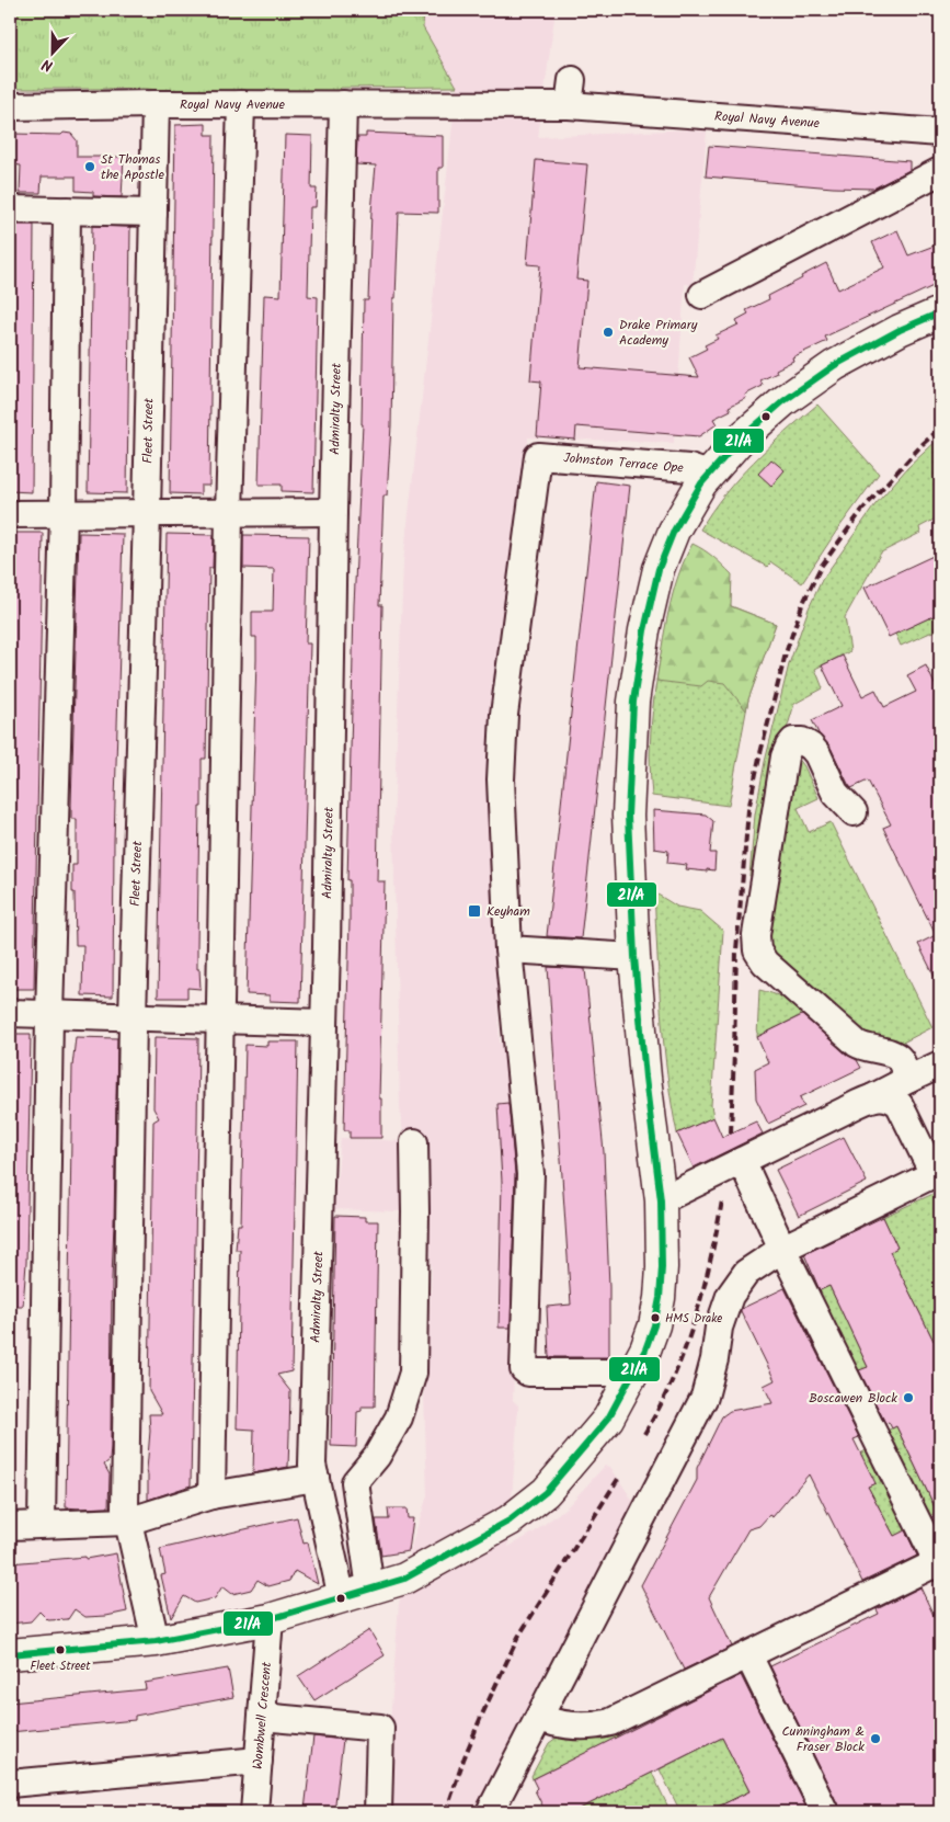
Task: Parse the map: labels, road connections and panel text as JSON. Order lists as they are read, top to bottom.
{
  "streets": {
    "street": [
      "Royal Navy Avenue",
      "Admiralty Street",
      "Fleet Street",
      "Johnston Terrace Ope",
      "Wombwell Crescent"
    ]
  },
  "crossings": [
    ["Royal Navy Avenue", "Admiralty Street"],
    ["Royal Navy Avenue", "Fleet Street"]
  ],
  "places": {
    "other": [
      "St Thomas the Apostle",
      "Drake Primary Academy",
      "HMS Drake",
      "Boscawen Block",
      "Fleet Street",
      "Cunningham & Fraser Block"
    ],
    "transit": ["Keyham"]
  },
  "lines": ["transit line 21/A"],
  "north": "bottom"
}
